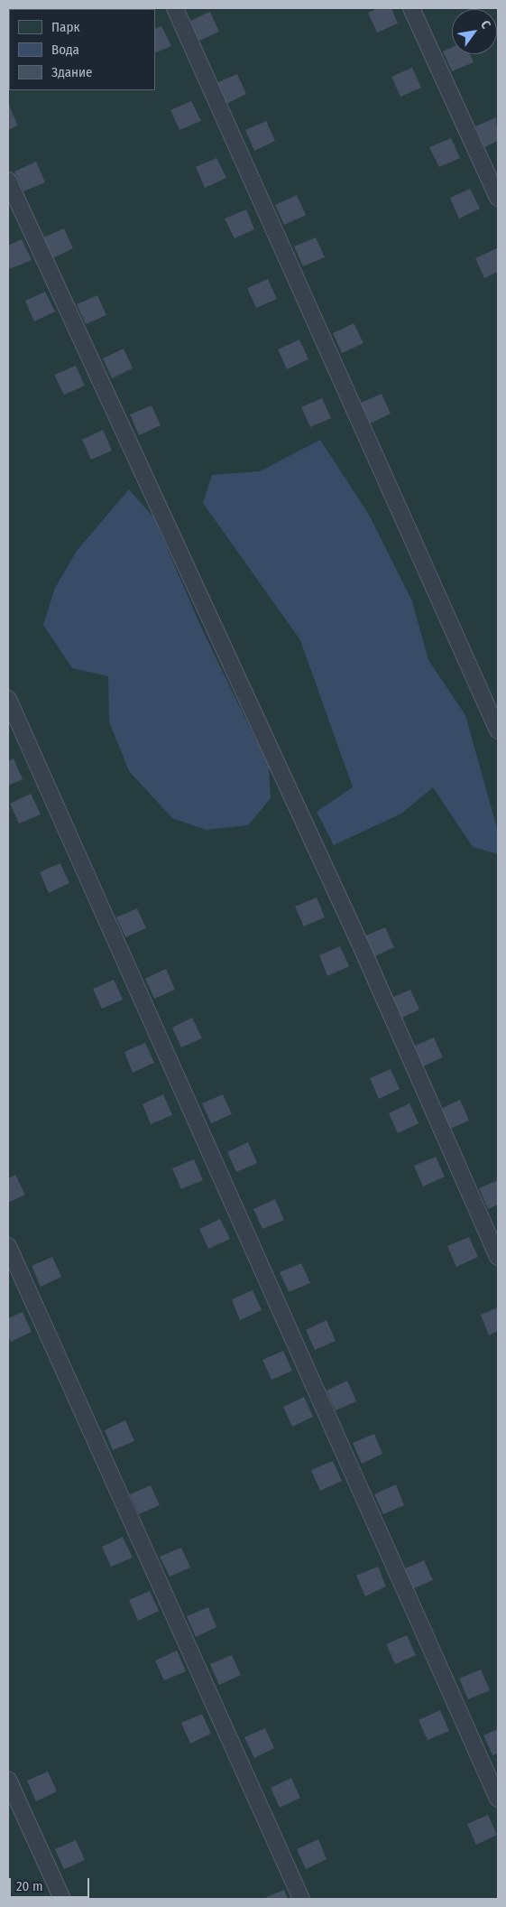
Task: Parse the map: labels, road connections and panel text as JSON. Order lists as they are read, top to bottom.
{
  "legend": ["Парк", "Вода", "Здание"],
  "scale_bar": "20 m",
  "north": "top right"
}
